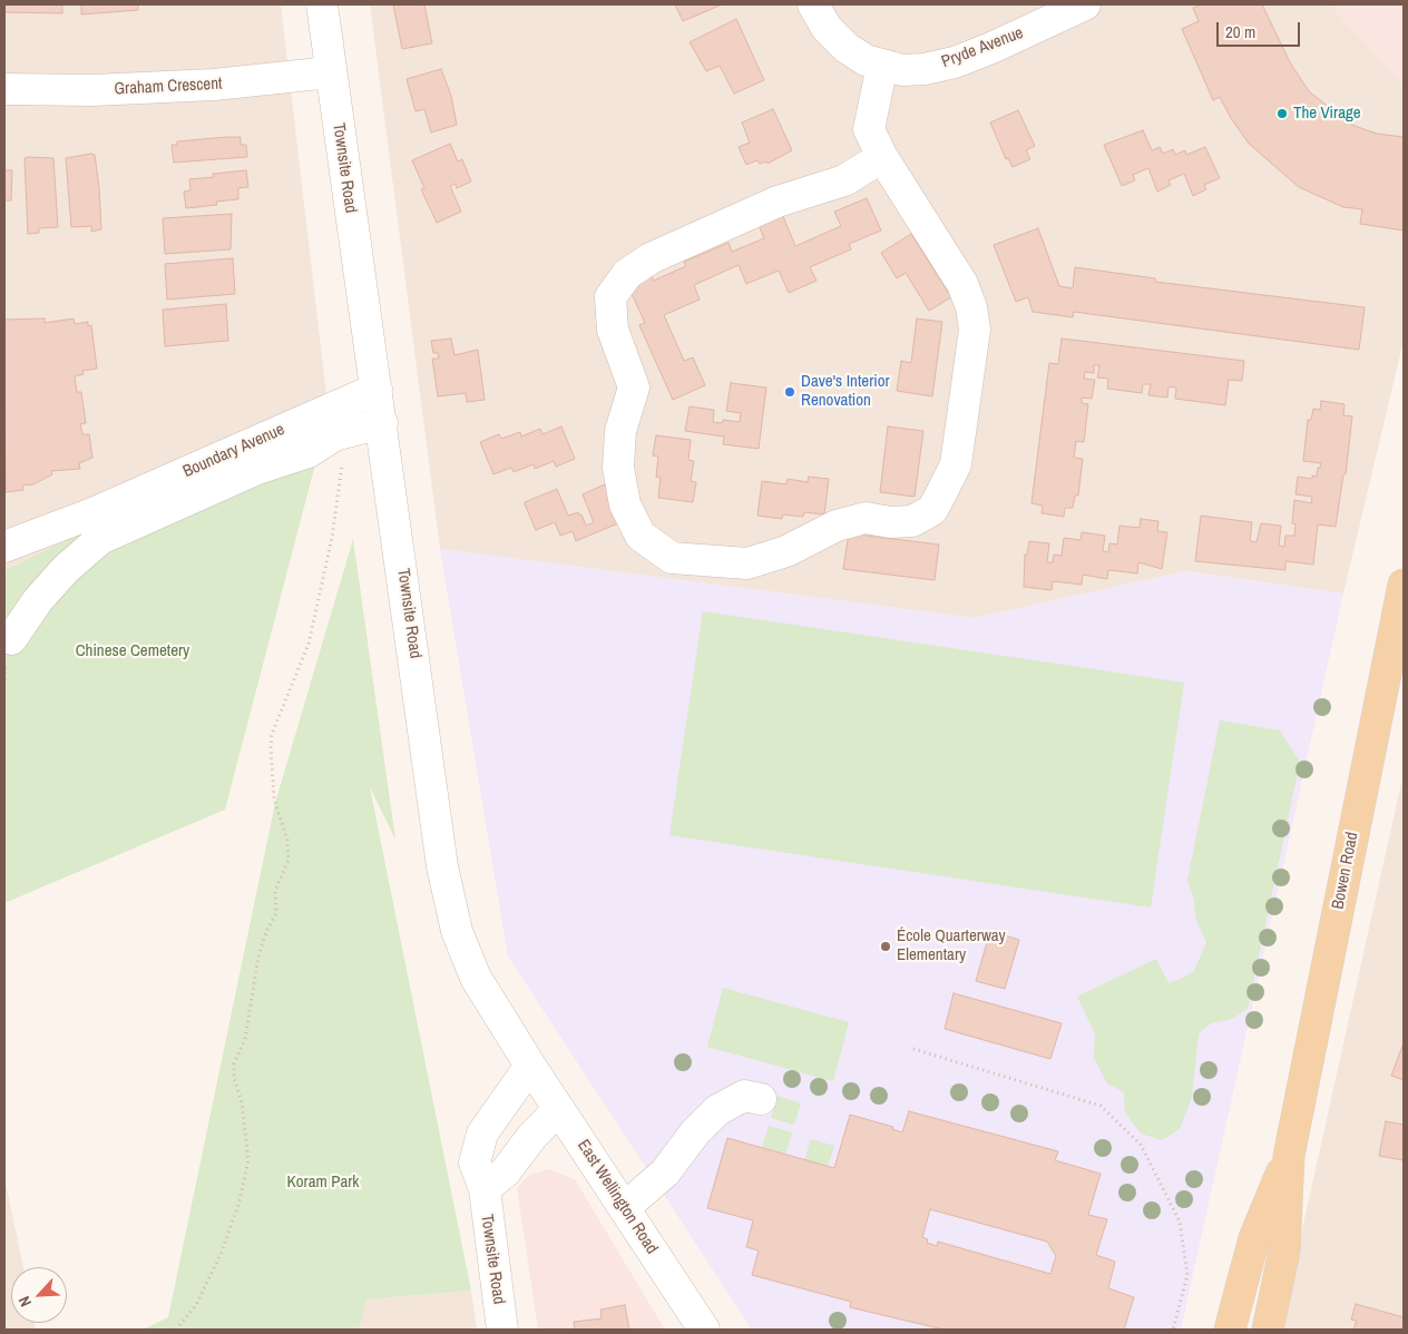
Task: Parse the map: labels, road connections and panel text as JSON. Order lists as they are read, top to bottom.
{
  "streets": {
    "main road": ["Bowen Road"],
    "street": [
      "Pryde Avenue",
      "Graham Crescent",
      "Townsite Road",
      "Boundary Avenue",
      "East Wellington Road"
    ]
  },
  "crossings": [
    ["Graham Crescent", "Townsite Road"],
    ["Townsite Road", "Boundary Avenue"],
    ["Townsite Road", "East Wellington Road"]
  ],
  "parks": ["Chinese Cemetery", "Koram Park"],
  "places": ["The Virage", "Dave's Interior Renovation", "École Quarterway Elementary"],
  "scale_bar": "20 m",
  "north": "bottom left"
}
